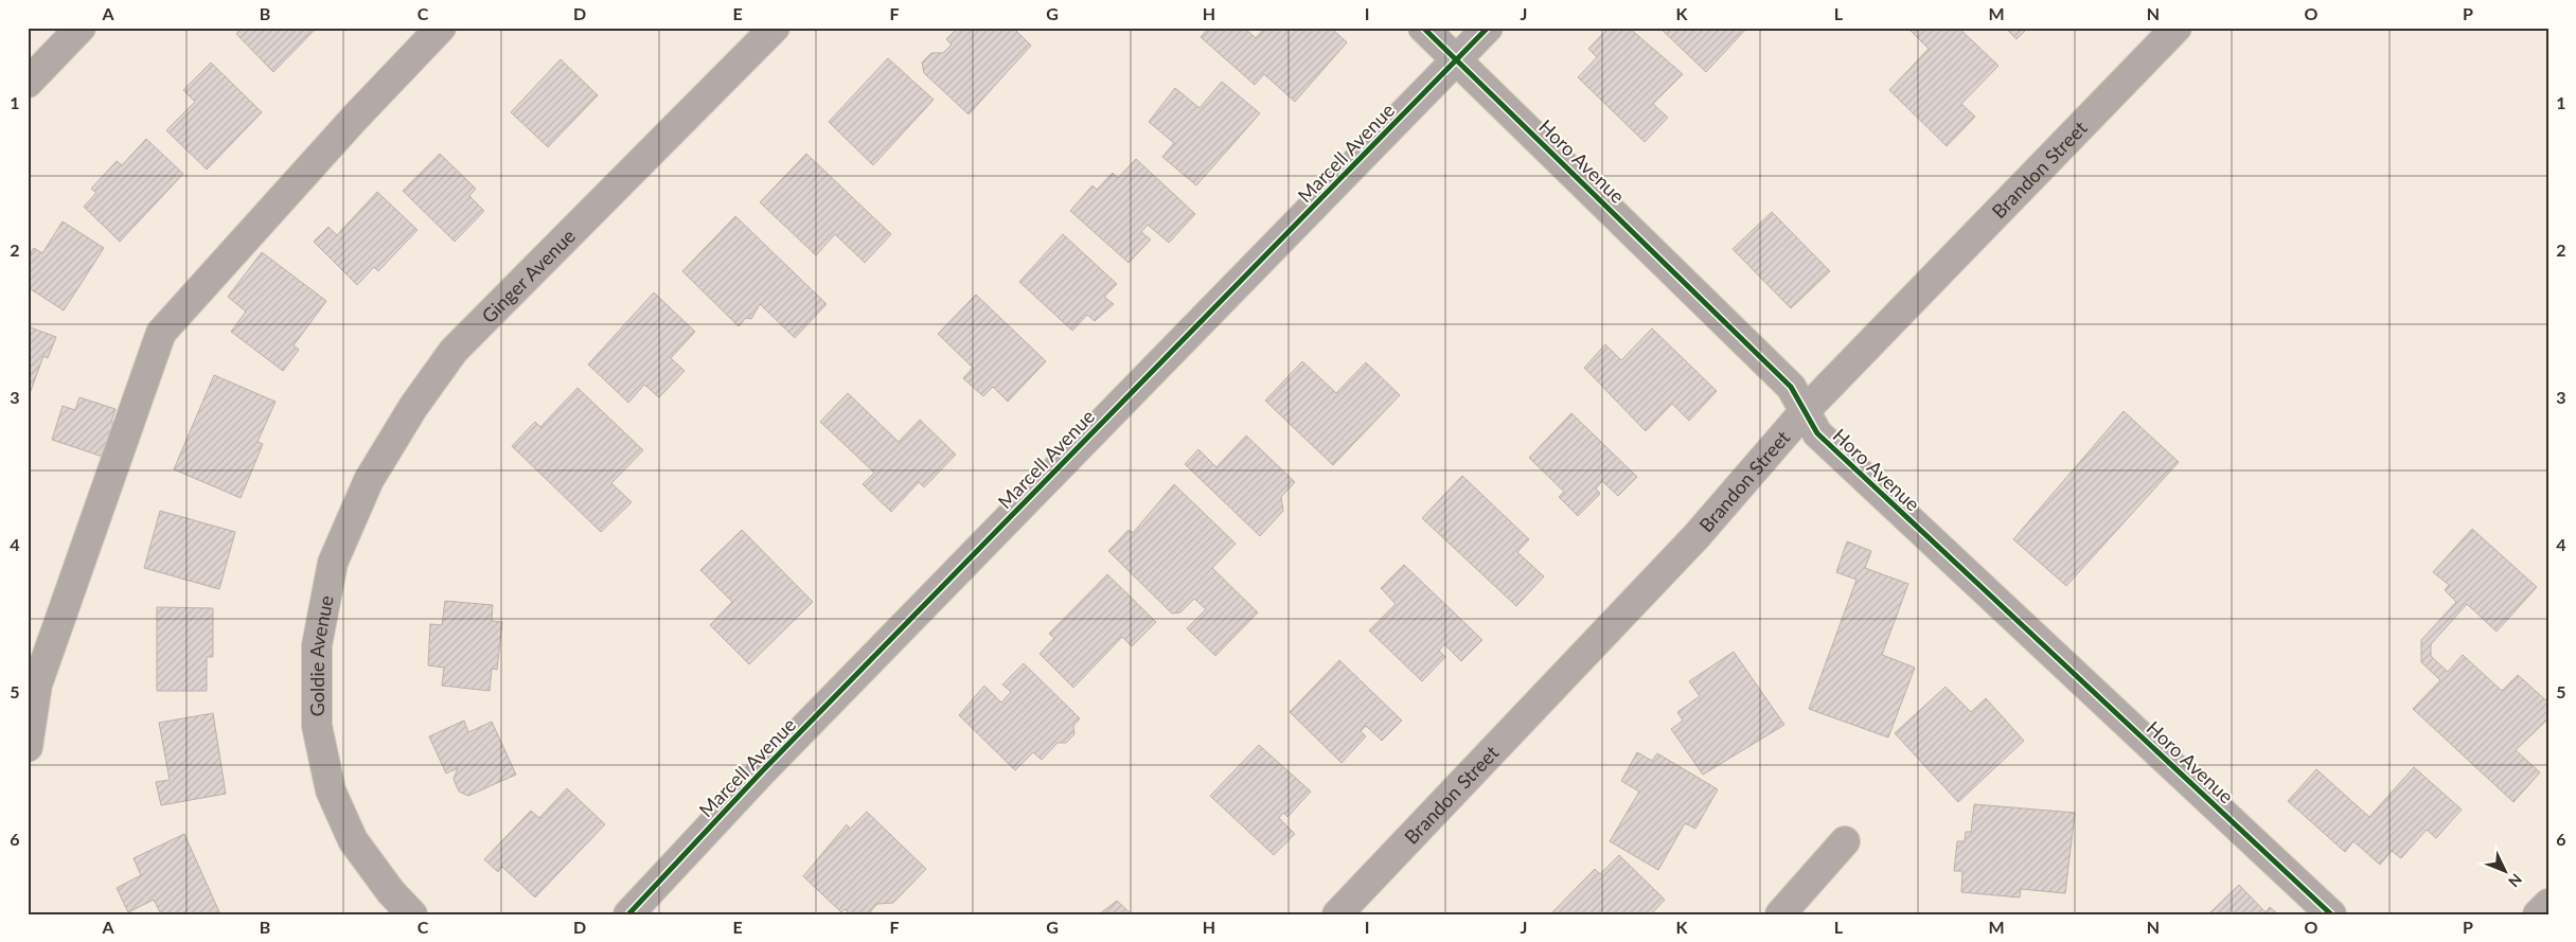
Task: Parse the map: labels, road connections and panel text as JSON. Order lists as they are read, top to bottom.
{
  "streets": {
    "street": [
      "Marcell Avenue",
      "Horo Avenue",
      "Brandon Street",
      "Ginger Avenue",
      "Goldie Avenue"
    ]
  },
  "crossings": [
    ["Marcell Avenue", "Horo Avenue"],
    ["Horo Avenue", "Brandon Street"],
    ["Ginger Avenue", "Goldie Avenue"]
  ],
  "north": "bottom right",
  "grid": {
    "columns": [
      "A",
      "B",
      "C",
      "D",
      "E",
      "F",
      "G",
      "H",
      "I",
      "J",
      "K",
      "L",
      "M",
      "N",
      "O",
      "P"
    ],
    "rows": [
      "1",
      "2",
      "3",
      "4",
      "5",
      "6"
    ]
  }
}
